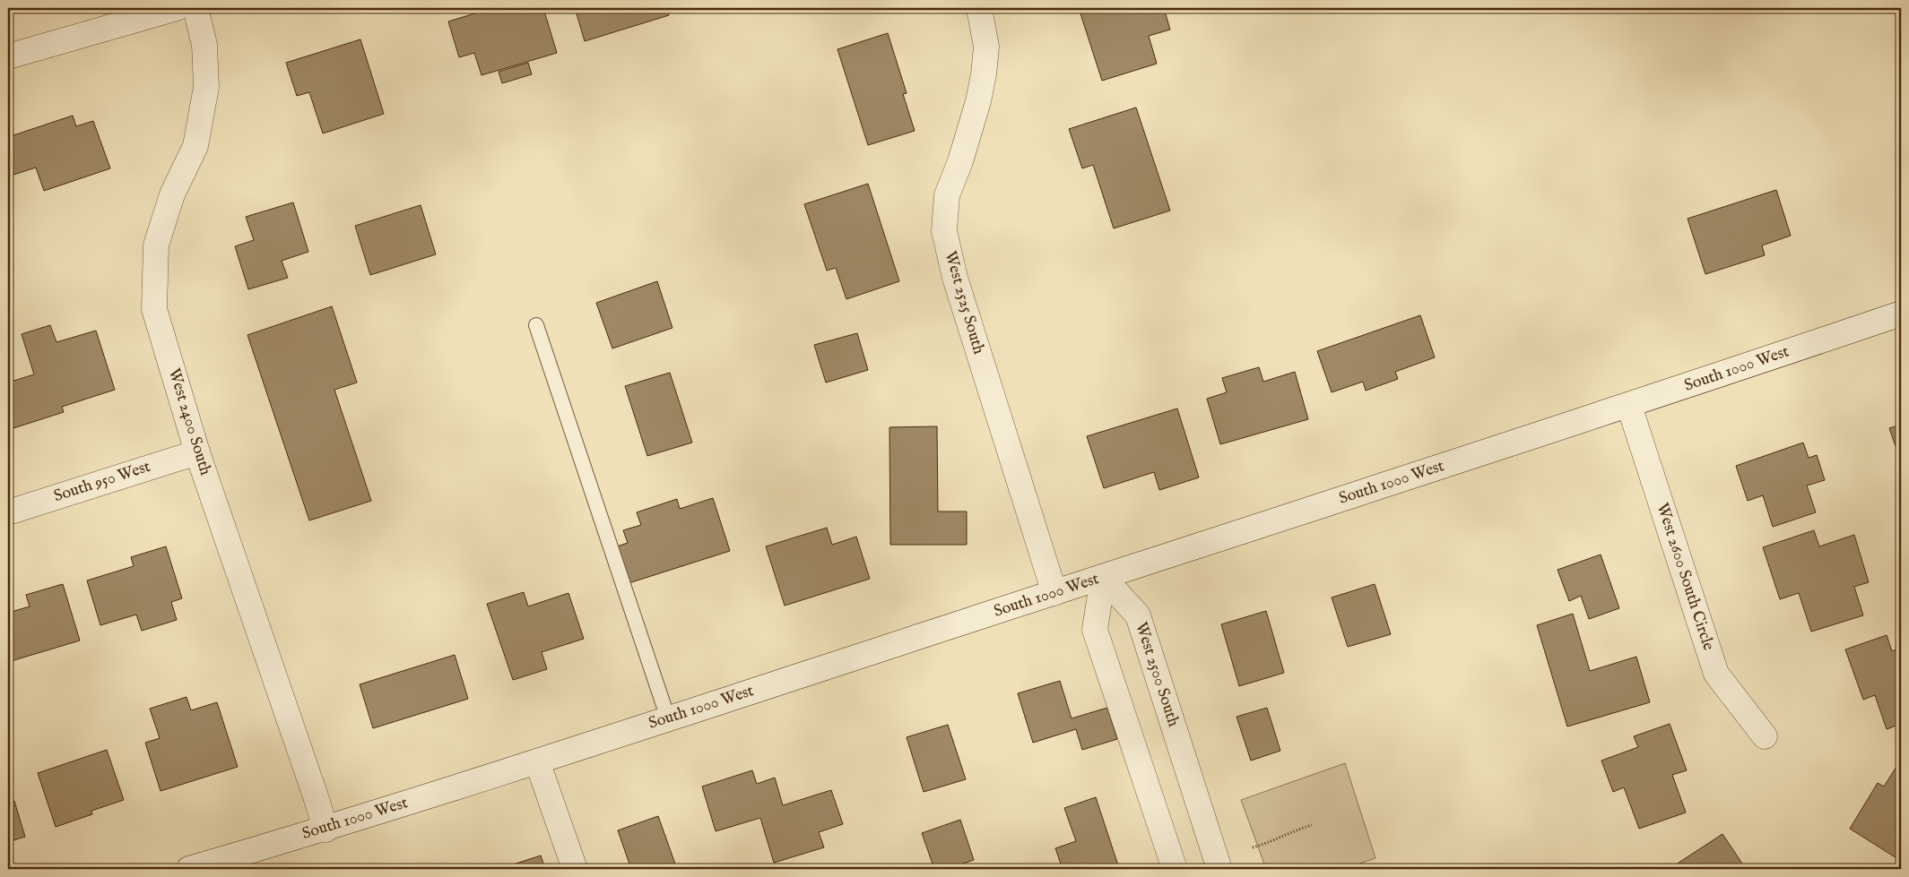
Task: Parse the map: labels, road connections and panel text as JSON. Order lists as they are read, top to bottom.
{
  "streets": {
    "street": [
      "West 2525 South",
      "South 1000 West",
      "West 2400 South",
      "South 950 West",
      "West 2600 South Circle",
      "West 2500 South"
    ]
  },
  "crossings": [
    ["West 2525 South", "South 1000 West"],
    ["South 1000 West", "West 2400 South"],
    ["South 1000 West", "West 2600 South Circle"],
    ["South 1000 West", "West 2500 South"],
    ["West 2400 South", "South 950 West"]
  ]
}
